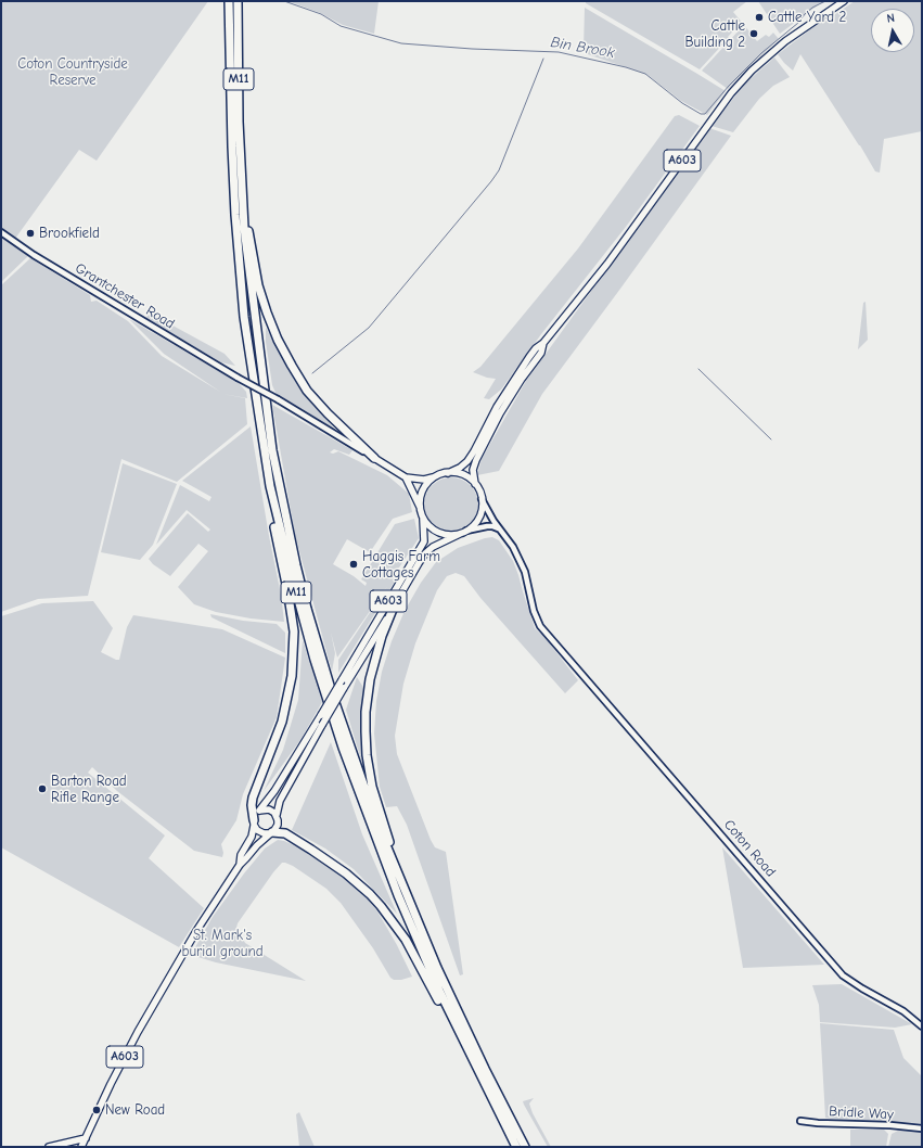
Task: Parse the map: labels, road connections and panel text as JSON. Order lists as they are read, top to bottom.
{
  "streets": {
    "highway": ["M11"],
    "main road": ["A603"],
    "street": ["Grantchester Road", "Coton Road", "Bridle Way"]
  },
  "crossings": [
    ["A603", "Coton Road"]
  ],
  "water": ["Bin Brook"],
  "parks": ["Coton Countryside Reserve", "St. Mark's burial ground"],
  "places": [
    "Cattle Yard 2",
    "Cattle Building 2",
    "Brookfield",
    "Haggis Farm Cottages",
    "Barton Road Rifle Range",
    "New Road"
  ],
  "north": "top"
}
